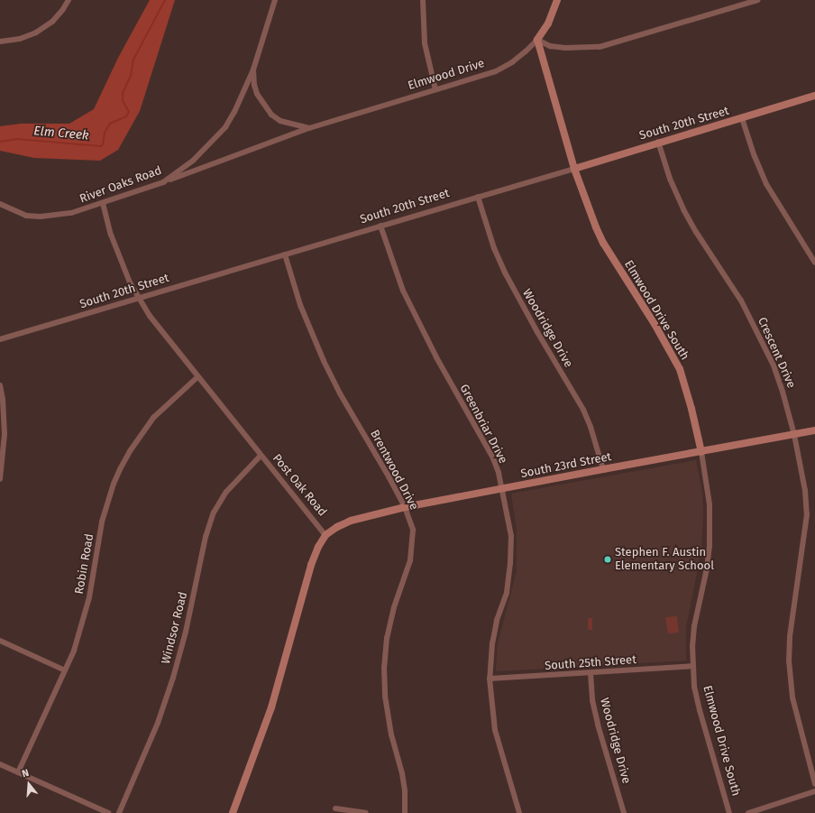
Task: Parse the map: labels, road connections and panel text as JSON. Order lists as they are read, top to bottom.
{
  "streets": {
    "street": [
      "Elmwood Drive",
      "South 20th Street",
      "River Oaks Road",
      "Elmwood Drive South",
      "Woodridge Drive",
      "Crescent Drive",
      "Greenbriar Drive",
      "South 23rd Street",
      "Brentwood Drive",
      "Post Oak Road",
      "Robin Road",
      "Windsor Road",
      "South 25th Street"
    ]
  },
  "crossings": [
    ["Elmwood Drive", "River Oaks Road"],
    ["Elmwood Drive", "Elmwood Drive South"],
    ["South 20th Street", "Elmwood Drive South"],
    ["South 20th Street", "Woodridge Drive"],
    ["South 20th Street", "Crescent Drive"],
    ["South 20th Street", "Greenbriar Drive"],
    ["South 20th Street", "Brentwood Drive"],
    ["South 20th Street", "Post Oak Road"],
    ["River Oaks Road", "Post Oak Road"],
    ["Elmwood Drive South", "South 23rd Street"],
    ["Elmwood Drive South", "South 25th Street"],
    ["Woodridge Drive", "South 23rd Street"],
    ["Woodridge Drive", "South 25th Street"],
    ["Crescent Drive", "South 23rd Street"],
    ["Greenbriar Drive", "South 23rd Street"],
    ["Greenbriar Drive", "South 25th Street"],
    ["South 23rd Street", "Brentwood Drive"],
    ["South 23rd Street", "Post Oak Road"],
    ["Post Oak Road", "Robin Road"],
    ["Post Oak Road", "Windsor Road"]
  ],
  "water": ["Elm Creek"],
  "places": ["Stephen F. Austin Elementary School"],
  "north": "top"
}
